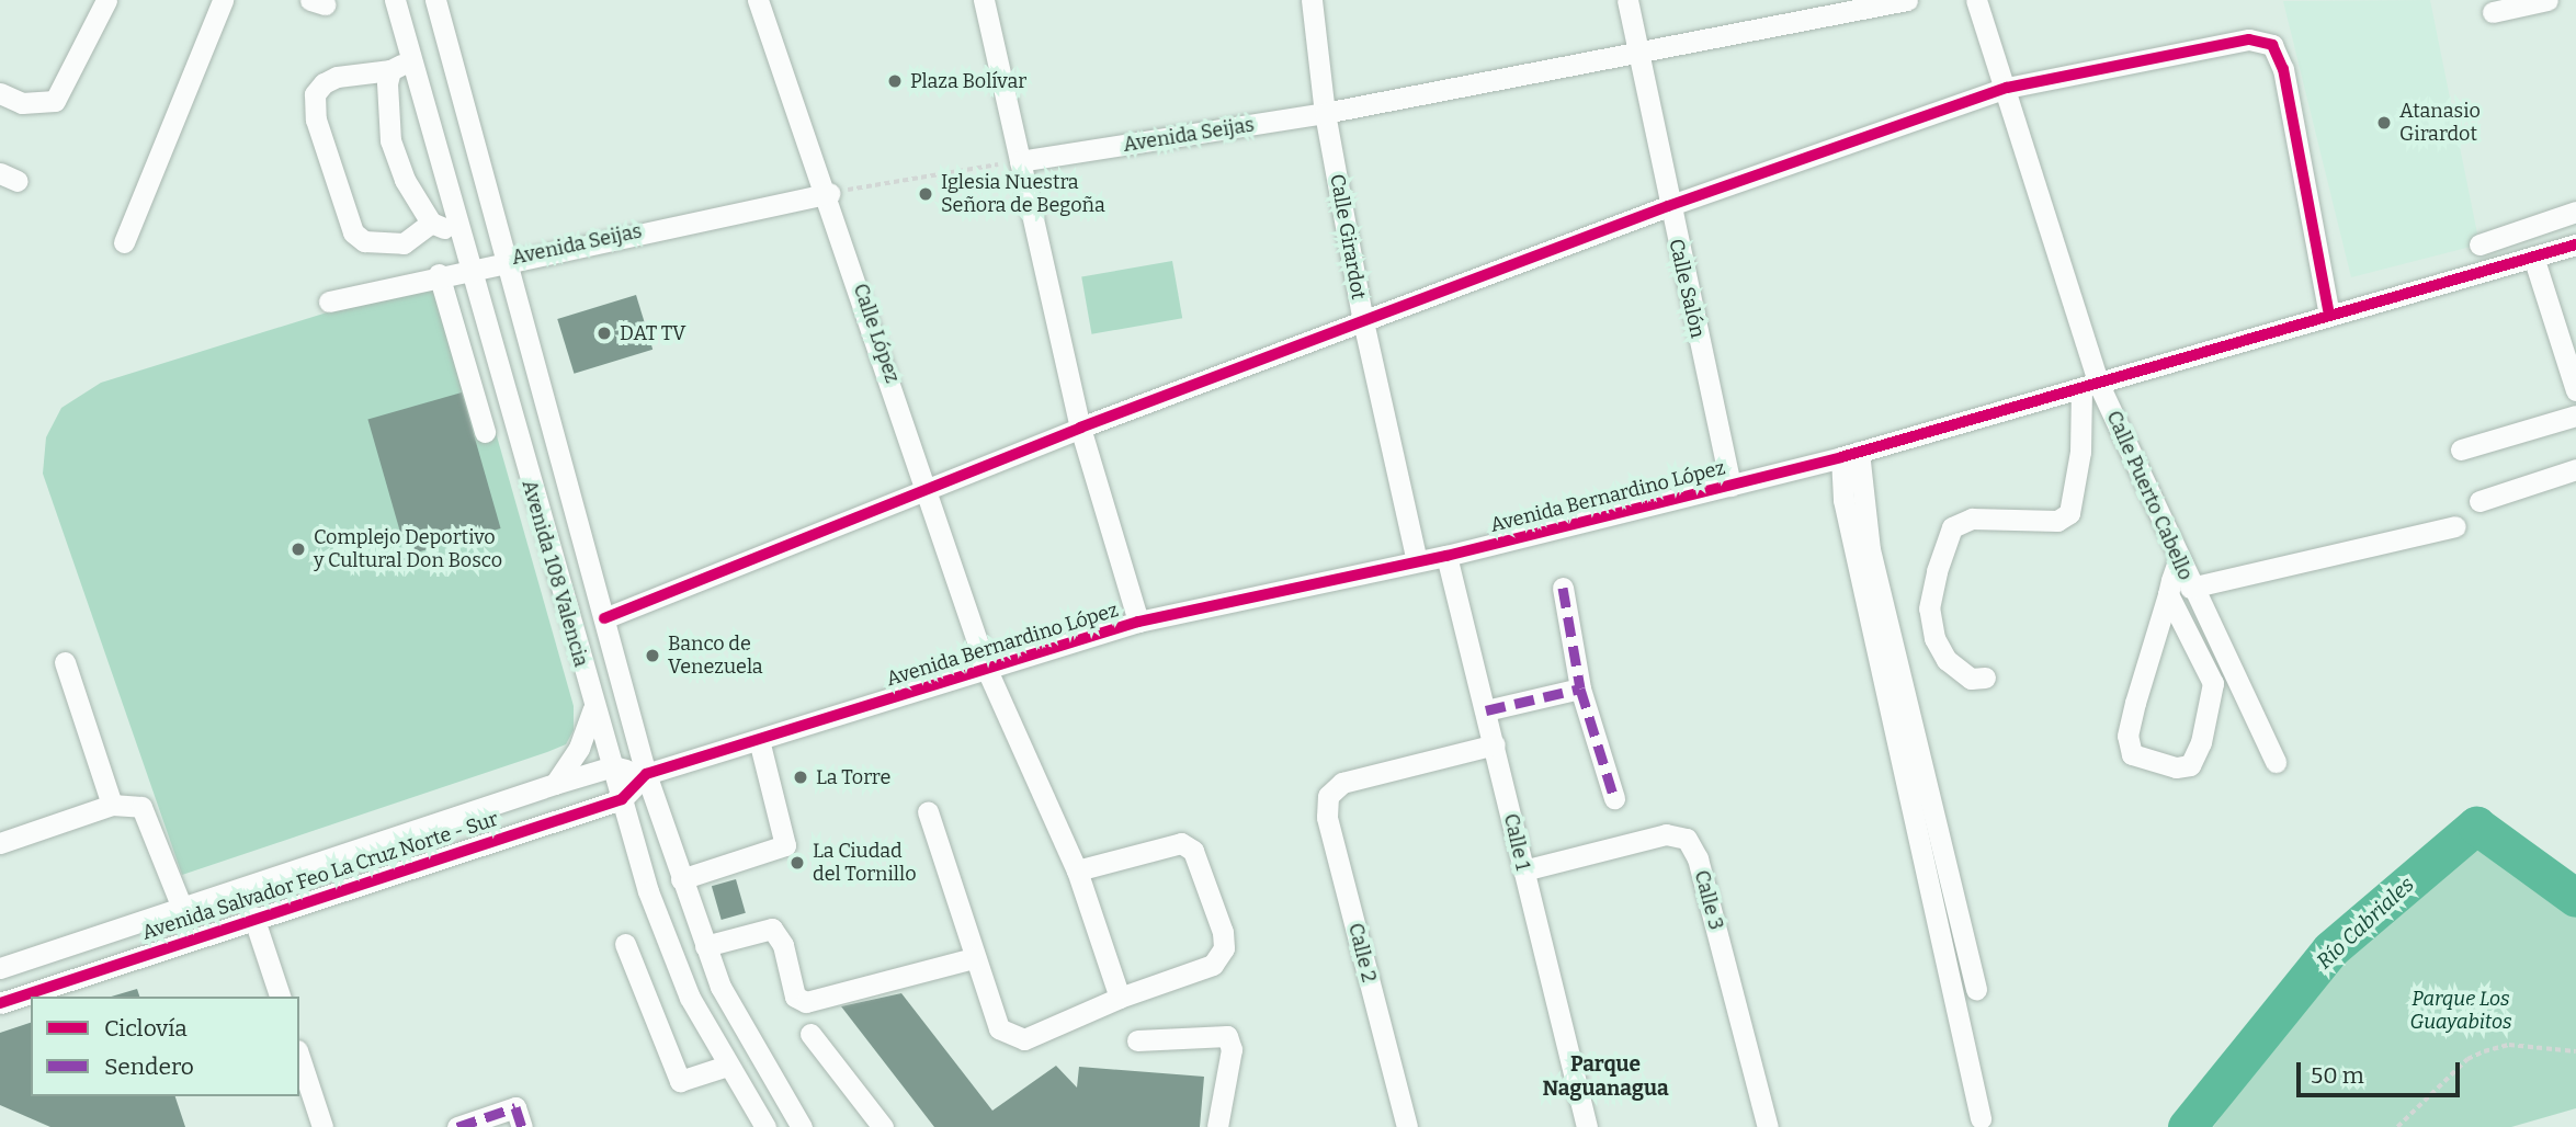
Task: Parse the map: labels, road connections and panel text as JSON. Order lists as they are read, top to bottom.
{
  "streets": {
    "street": [
      "Avenida Seijas",
      "Calle Girardot",
      "Calle Salón",
      "Calle López",
      "Calle Puerto Cabello",
      "Avenida Bernardino López",
      "Avenida 108 Valencia",
      "Calle 1",
      "Avenida Salvador Feo La Cruz Norte - Sur",
      "Calle 3",
      "Calle 2"
    ]
  },
  "crossings": [
    ["Avenida Seijas", "Calle Girardot"],
    ["Avenida Seijas", "Calle Salón"],
    ["Avenida Seijas", "Calle López"],
    ["Avenida Seijas", "Avenida 108 Valencia"],
    ["Calle Girardot", "Avenida Bernardino López"],
    ["Calle Salón", "Avenida Bernardino López"],
    ["Calle López", "Avenida Bernardino López"],
    ["Calle Puerto Cabello", "Avenida Bernardino López"],
    ["Avenida Bernardino López", "Avenida 108 Valencia"],
    ["Avenida Bernardino López", "Calle 1"],
    ["Avenida Bernardino López", "Avenida Salvador Feo La Cruz Norte - Sur"],
    ["Avenida 108 Valencia", "Avenida Salvador Feo La Cruz Norte - Sur"],
    ["Calle 1", "Calle 3"],
    ["Calle 1", "Calle 2"]
  ],
  "districts": ["Parque Naguanagua"],
  "water": ["Río Cabriales"],
  "parks": ["Parque Los Guayabitos"],
  "places": [
    "Plaza Bolívar",
    "Atanasio Girardot",
    "Iglesia Nuestra Señora de Begoña",
    "DAT TV",
    "Complejo Deportivo y Cultural Don Bosco",
    "Banco de Venezuela",
    "La Torre",
    "La Ciudad del Tornillo"
  ],
  "legend": ["Ciclovía", "Sendero"],
  "scale_bar": "50 m"
}
